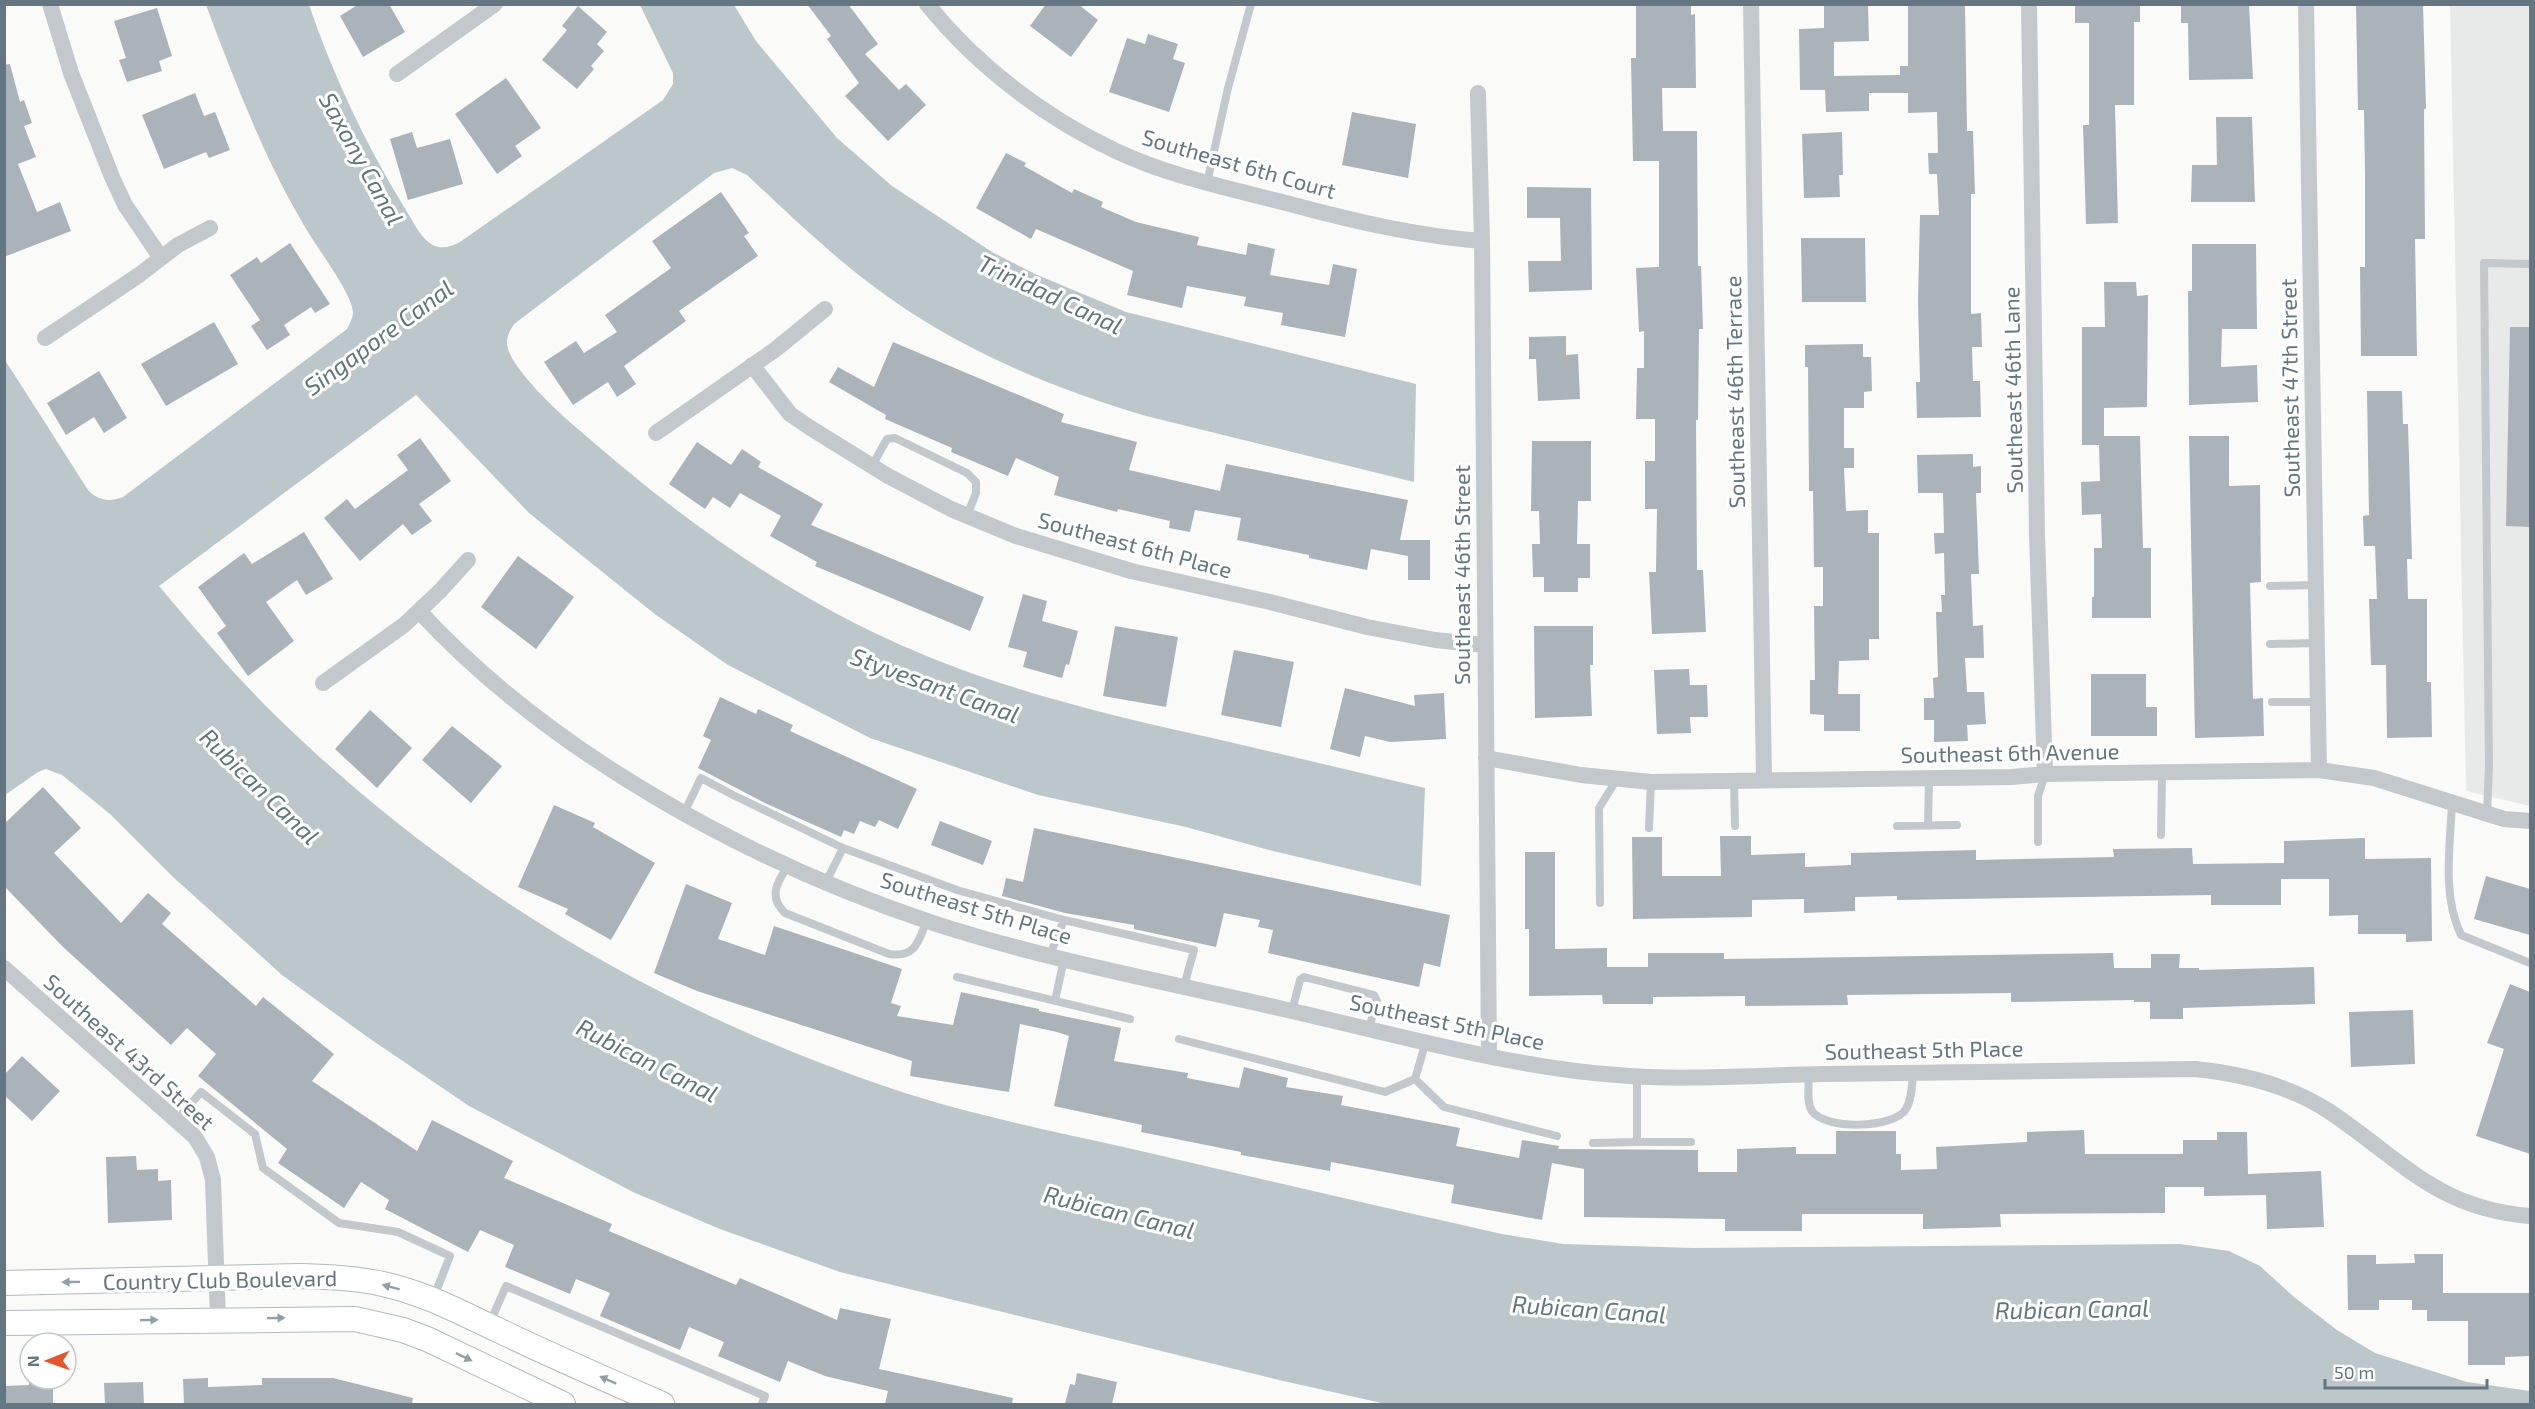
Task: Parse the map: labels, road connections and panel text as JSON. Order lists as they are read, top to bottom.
{
  "streets": {
    "main road": ["Country Club Boulevard"],
    "street": [
      "Southeast 6th Court",
      "Southeast 47th Street",
      "Southeast 46th Lane",
      "Southeast 46th Terrace",
      "Southeast 6th Place",
      "Southeast 46th Street",
      "Southeast 6th Avenue",
      "Southeast 5th Place",
      "Southeast 43rd Street"
    ]
  },
  "crossings": [
    ["Southeast 6th Court", "Southeast 46th Street"],
    ["Southeast 47th Street", "Southeast 6th Avenue"],
    ["Southeast 46th Lane", "Southeast 6th Avenue"],
    ["Southeast 46th Terrace", "Southeast 6th Avenue"],
    ["Southeast 6th Place", "Southeast 46th Street"],
    ["Southeast 46th Street", "Southeast 6th Avenue"],
    ["Southeast 46th Street", "Southeast 5th Place"],
    ["Southeast 43rd Street", "Country Club Boulevard"]
  ],
  "water": [
    "Saxony Canal",
    "Trinidad Canal",
    "Singapore Canal",
    "Styvesant Canal",
    "Rubican Canal"
  ],
  "scale_bar": "50 m",
  "north": "left"
}
